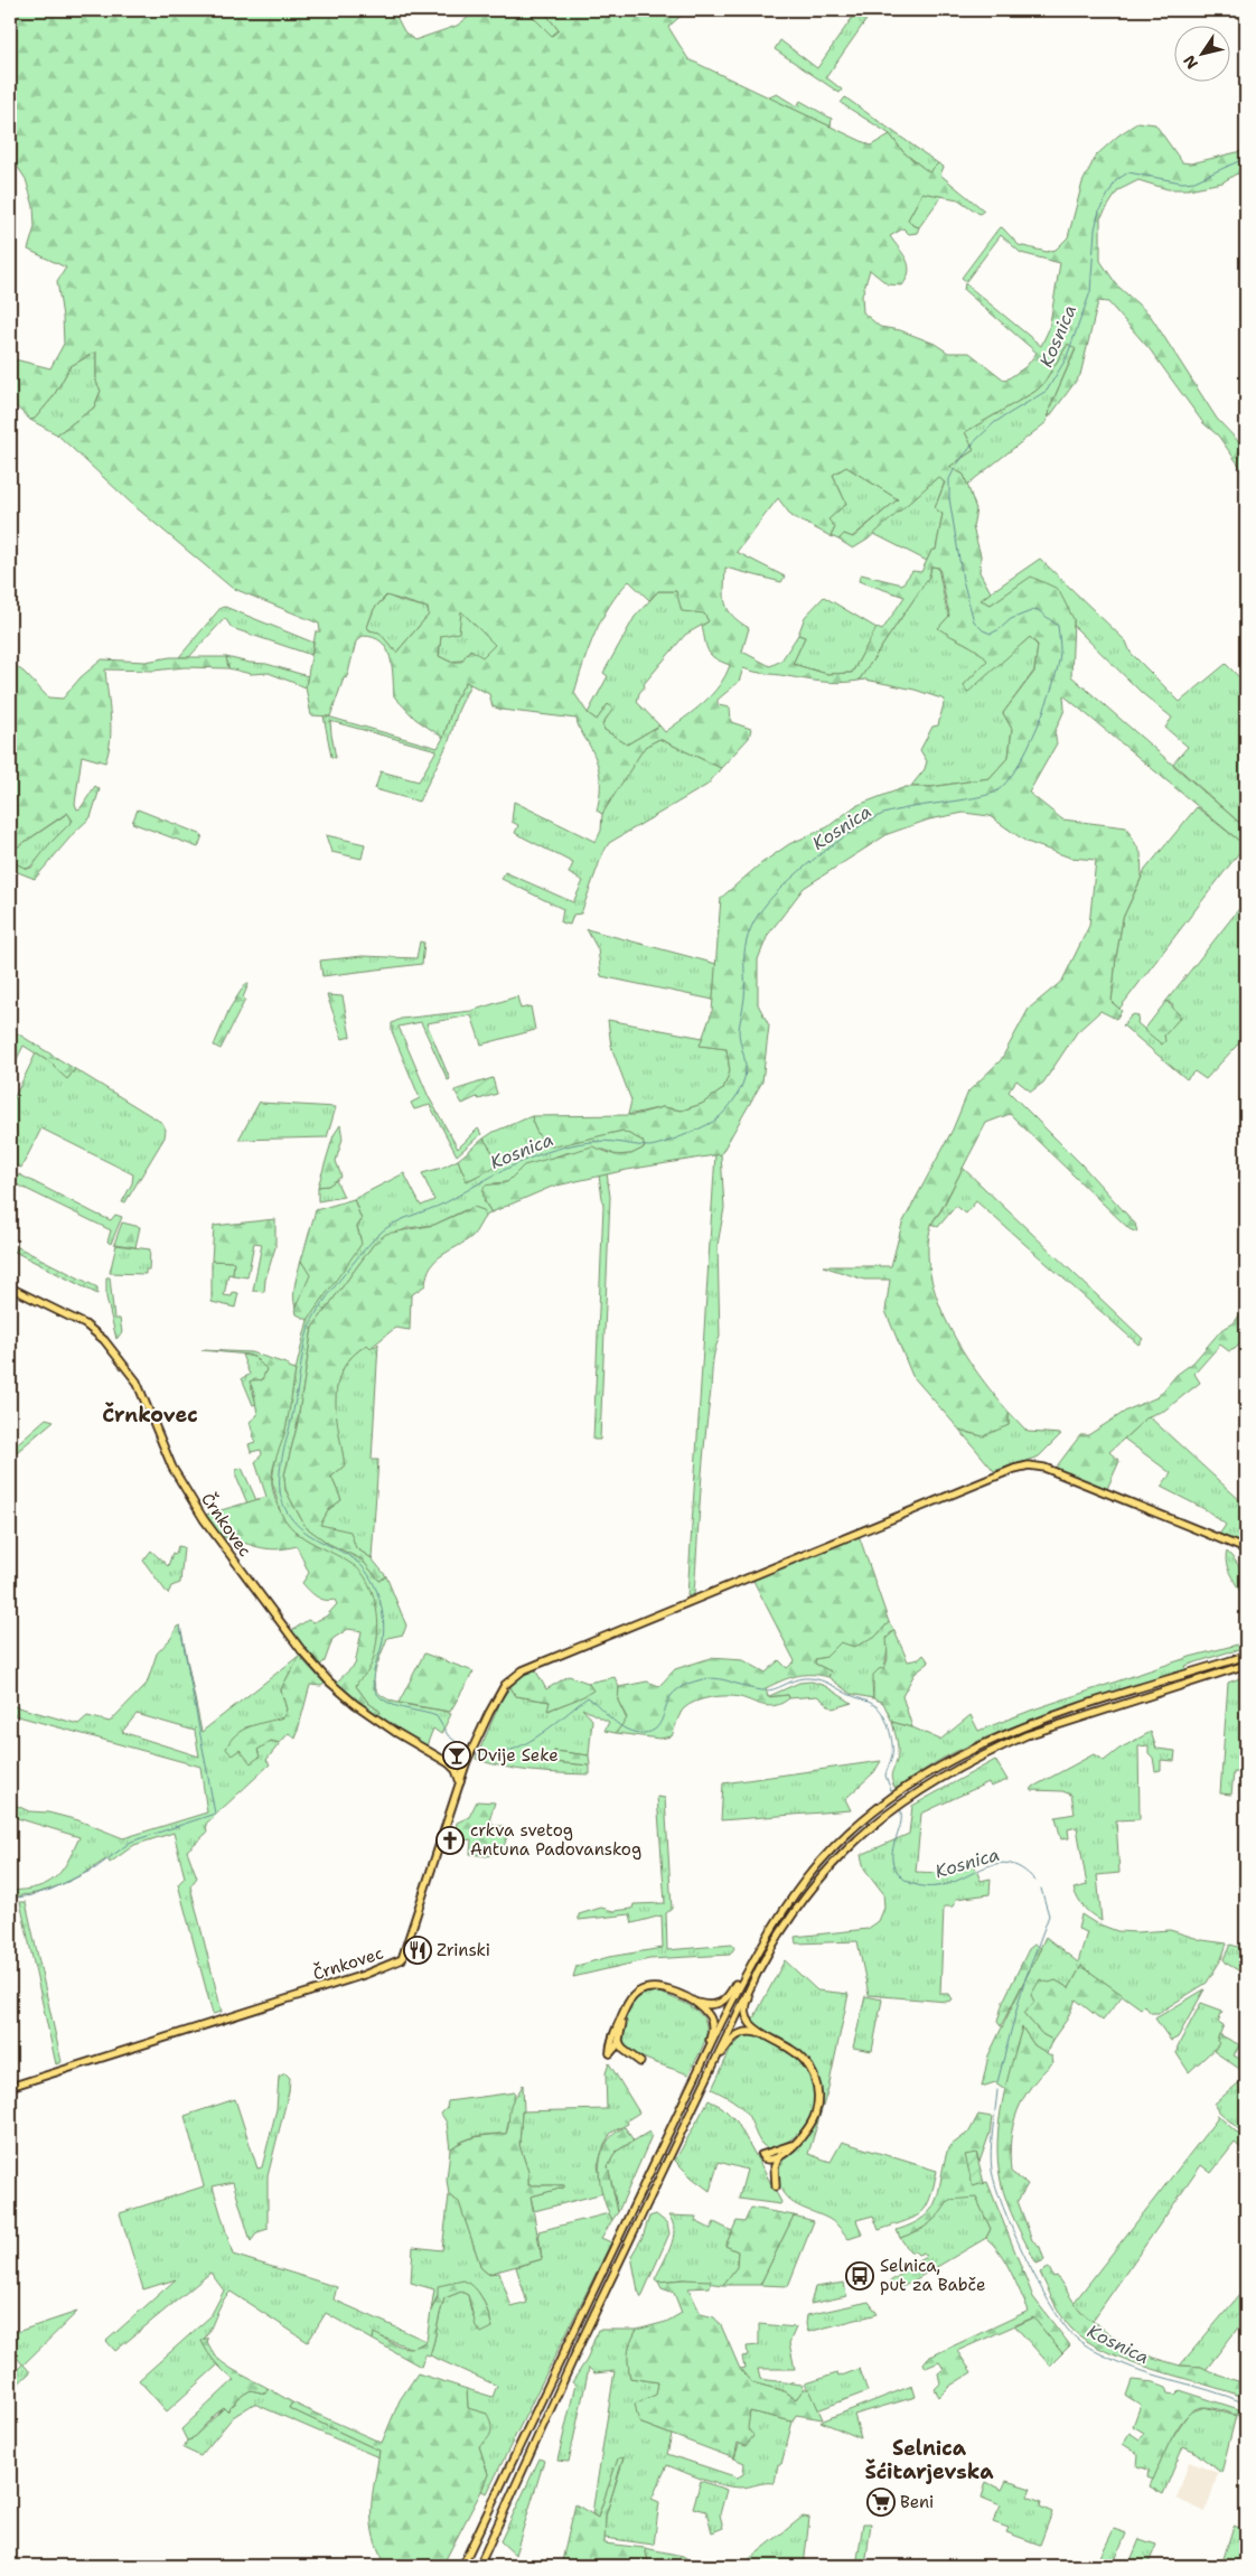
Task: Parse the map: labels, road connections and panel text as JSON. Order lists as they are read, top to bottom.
{
  "streets": {
    "main road": ["Črnkovec"]
  },
  "districts": ["Črnkovec", "Selnica Šćitarjevska"],
  "water": ["Kosnica"],
  "places": {
    "bar": ["Dvije Seke"],
    "church": ["crkva svetog Antuna Padovanskog"],
    "restaurant": ["Zrinski"],
    "bus stop": ["Selnica, put za Babče"],
    "supermarket": ["Beni"]
  },
  "north": "bottom left"
}
